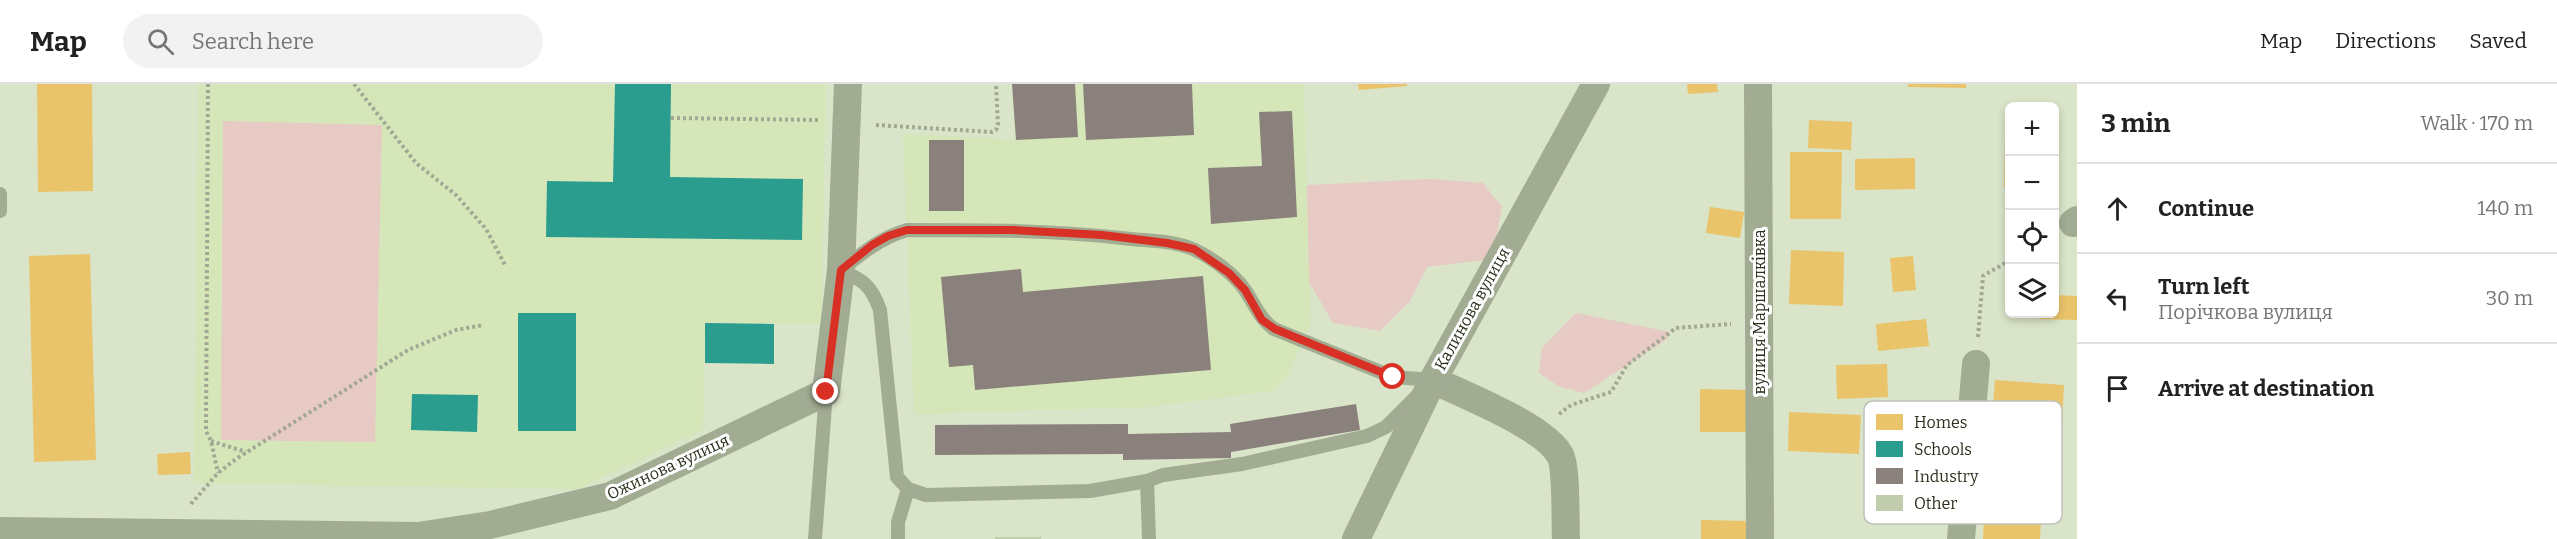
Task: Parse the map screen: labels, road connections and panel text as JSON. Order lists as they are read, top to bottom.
{
  "streets": {
    "street": ["Калинова вулиця", "вулиця Маршалківка", "Ожинова вулиця"]
  },
  "legend": [
    "Homes",
    "Schools",
    "Industry",
    "Other"
  ],
  "page": {
    "header": "Map",
    "search": "Search here",
    "nav": ["Map", "Directions", "Saved"],
    "heading": ["3 min", "Walk · 170 m"],
    "map_buttons": ["+", "−"],
    "list": [
      ["Continue", "140 m"],
      ["Turn left", "Порічкова вулиця", "30 m"],
      "Arrive at destination"
    ]
  }
}
